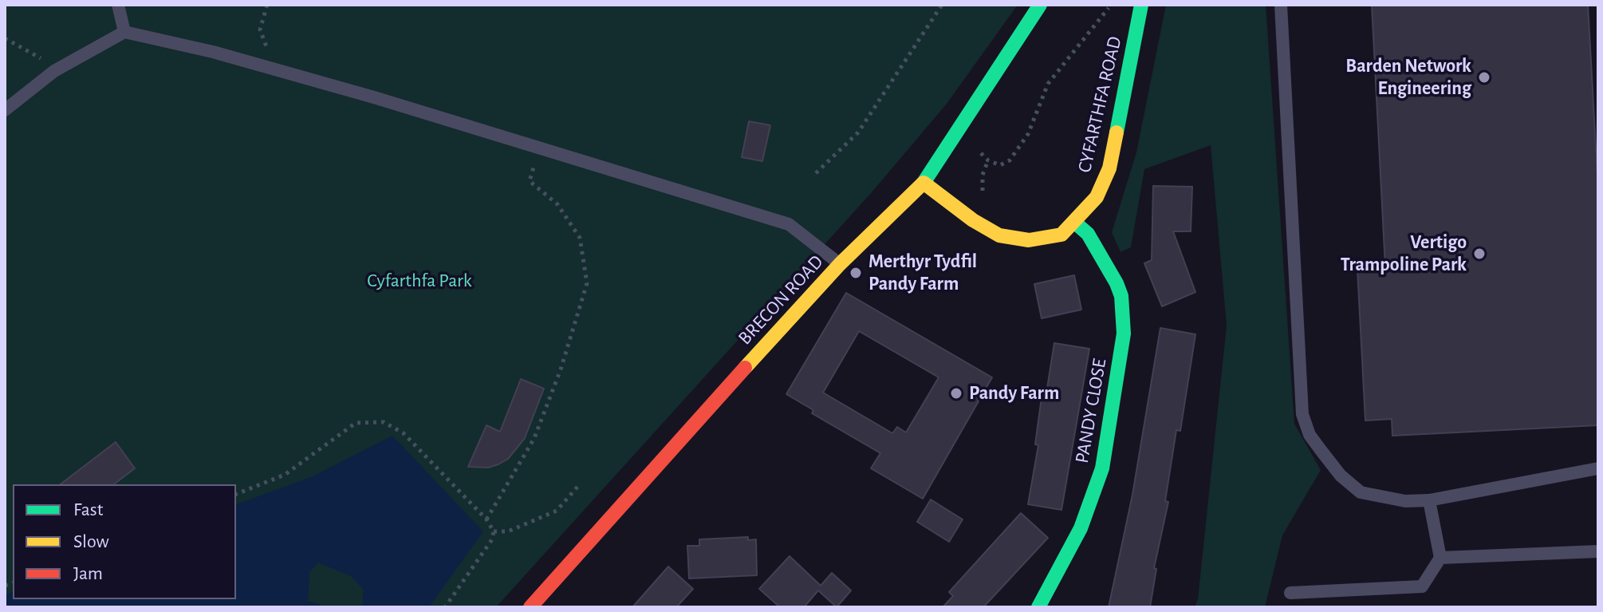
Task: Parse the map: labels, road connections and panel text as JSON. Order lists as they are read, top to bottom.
{
  "streets": {
    "main road": ["CYFARTHFA ROAD", "BRECON ROAD", "PANDY CLOSE"]
  },
  "crossings": [
    ["CYFARTHFA ROAD", "BRECON ROAD"],
    ["CYFARTHFA ROAD", "PANDY CLOSE"]
  ],
  "parks": ["Cyfarthfa Park"],
  "places": [
    "Barden Network Engineering",
    "Vertigo Trampoline Park",
    "Merthyr Tydfil Pandy Farm",
    "Pandy Farm"
  ],
  "legend": ["Fast", "Slow", "Jam"]
}
